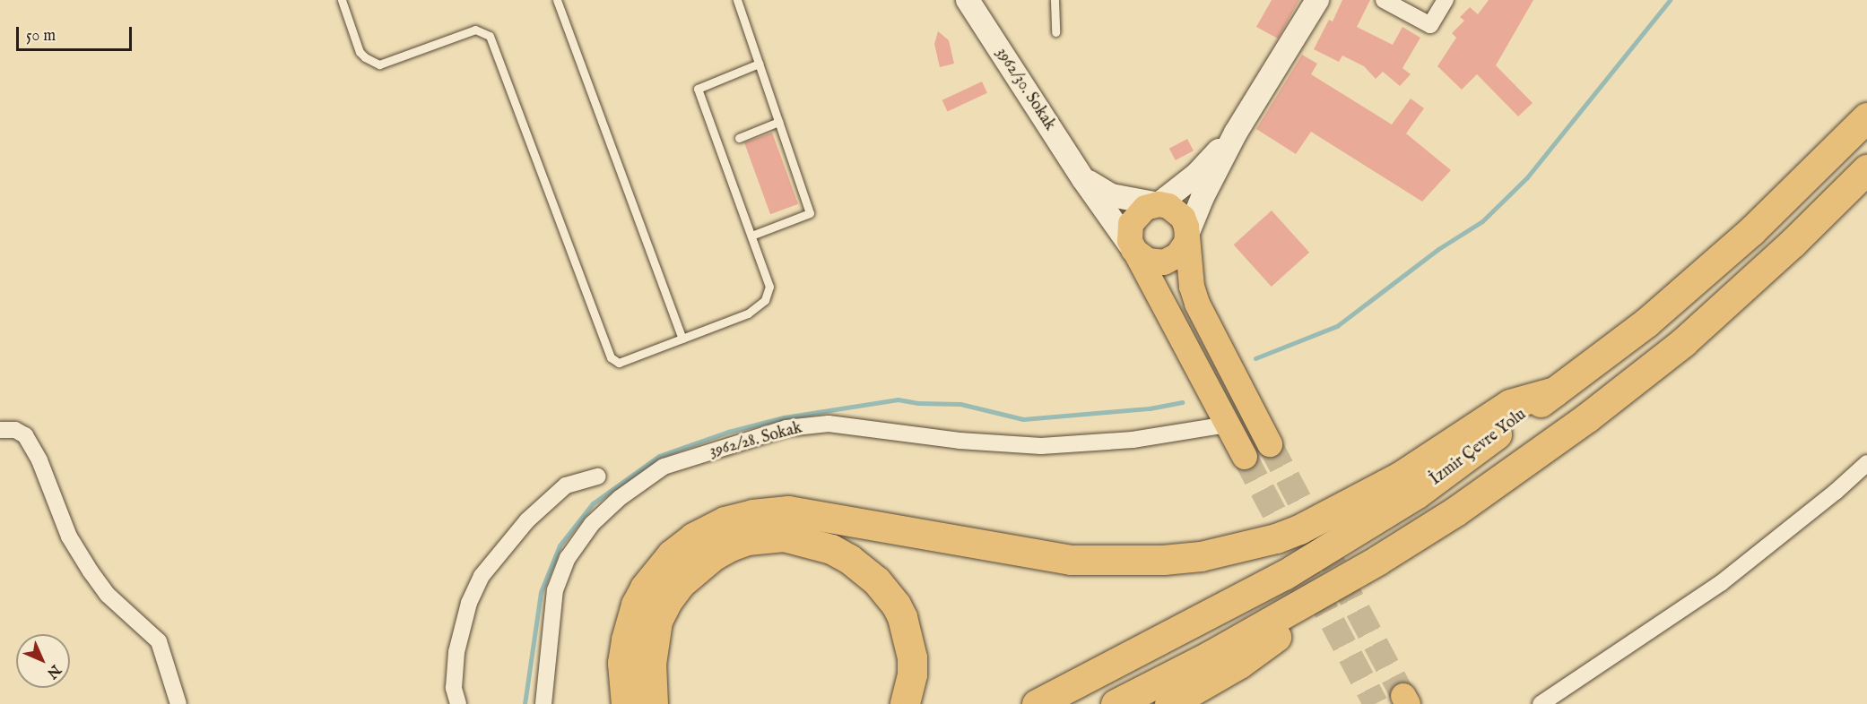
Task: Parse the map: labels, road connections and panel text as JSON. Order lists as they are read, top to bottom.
{
  "streets": {
    "highway": ["İzmir Çevre Yolu"],
    "main road": ["3962/30. Sokak"],
    "street": ["3962/28. Sokak"]
  },
  "scale_bar": "50 m",
  "north": "bottom right"
}
